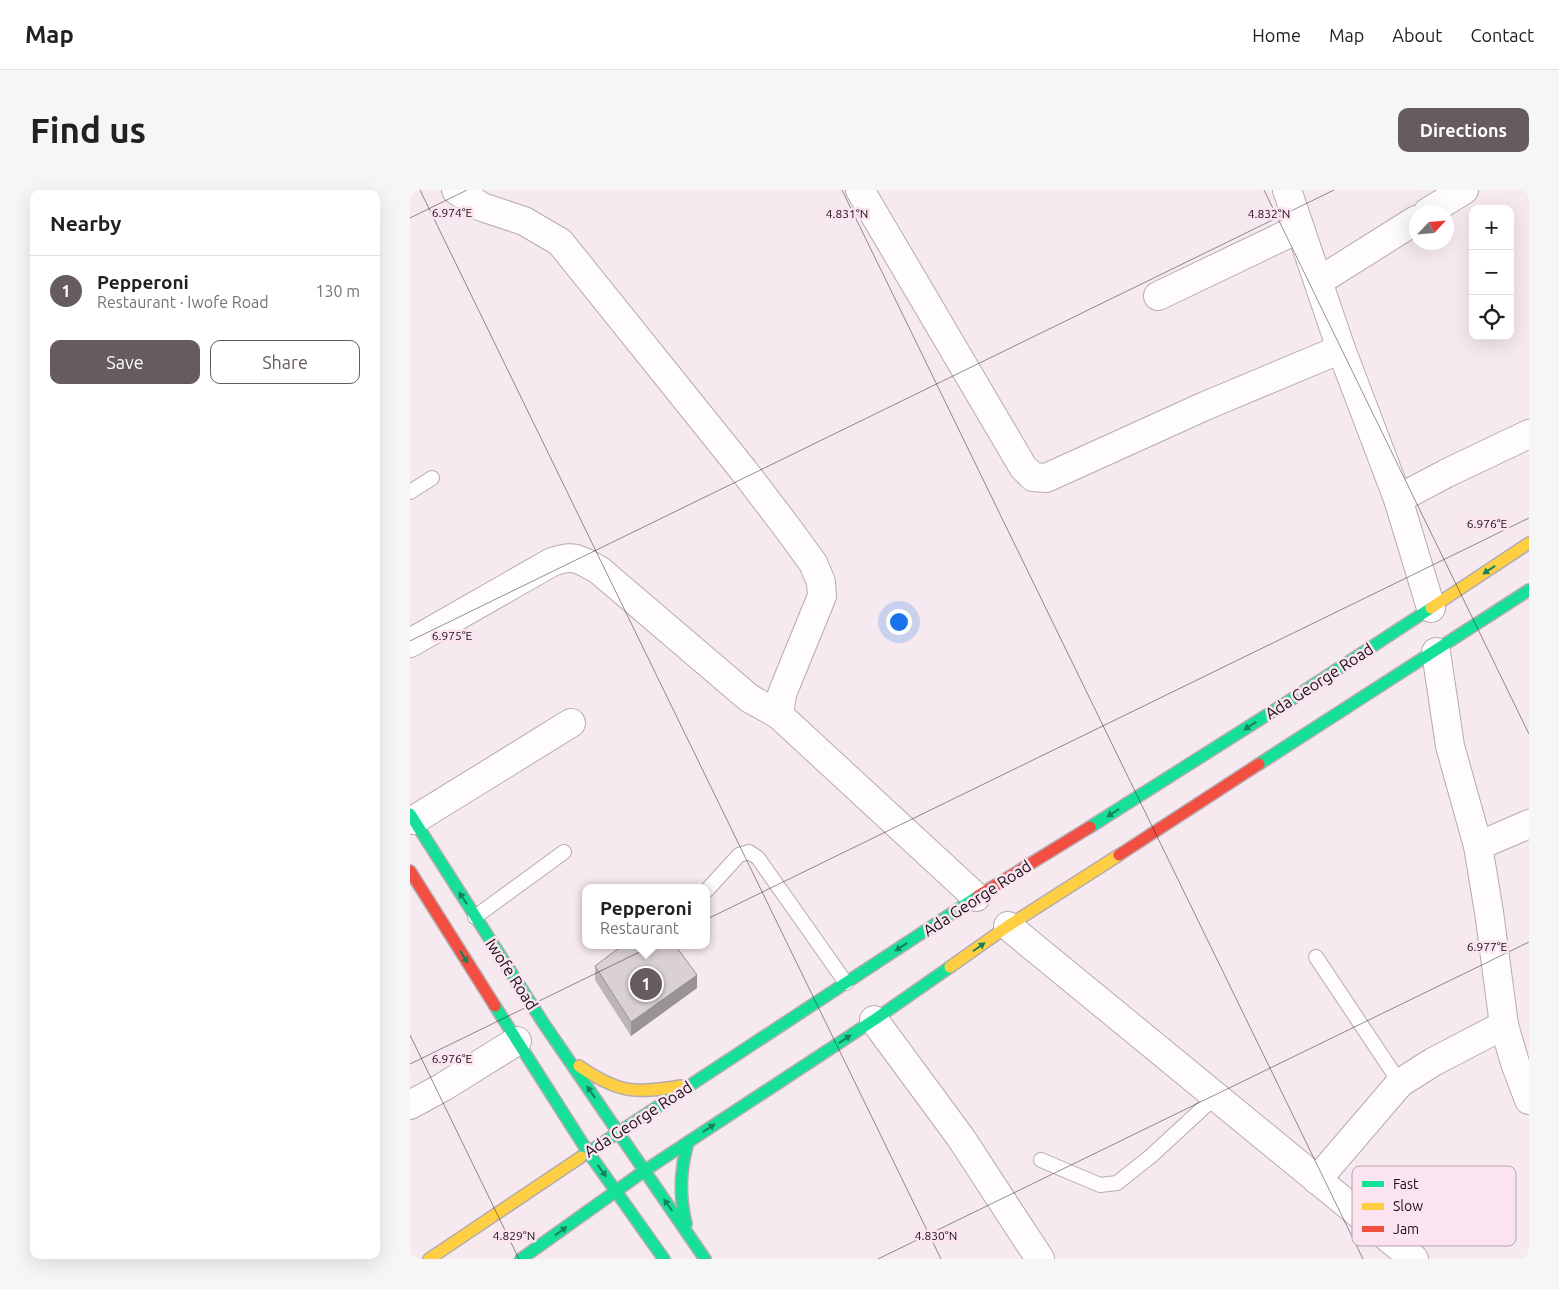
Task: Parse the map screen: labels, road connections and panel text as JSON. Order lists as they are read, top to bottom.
{
  "streets": {
    "main road": ["Ada George Road", "Iwofe Road"]
  },
  "crossings": [
    ["Ada George Road", "Iwofe Road"]
  ],
  "legend": ["Fast", "Slow", "Jam"],
  "north": "top right",
  "page": {
    "header": "Map",
    "nav": [
      "Home",
      "Map",
      "About",
      "Contact"
    ],
    "buttons": [
      "Directions",
      ["Save", "Share"]
    ],
    "title": "Find us",
    "heading": "Nearby",
    "map_buttons": ["+", "−"],
    "list": [
      {
        "mark": "1",
        "name": "Pepperoni",
        "note": "Restaurant · Iwofe Road",
        "value": "130 m"
      }
    ],
    "popup": ["Pepperoni", "Restaurant"],
    "pins": "1"
  },
  "coordinates": [
    "6.974°E",
    "4.831°N",
    "4.832°N",
    "6.976°E",
    "6.975°E",
    "6.977°E",
    "4.829°N",
    "4.830°N"
  ]
}
